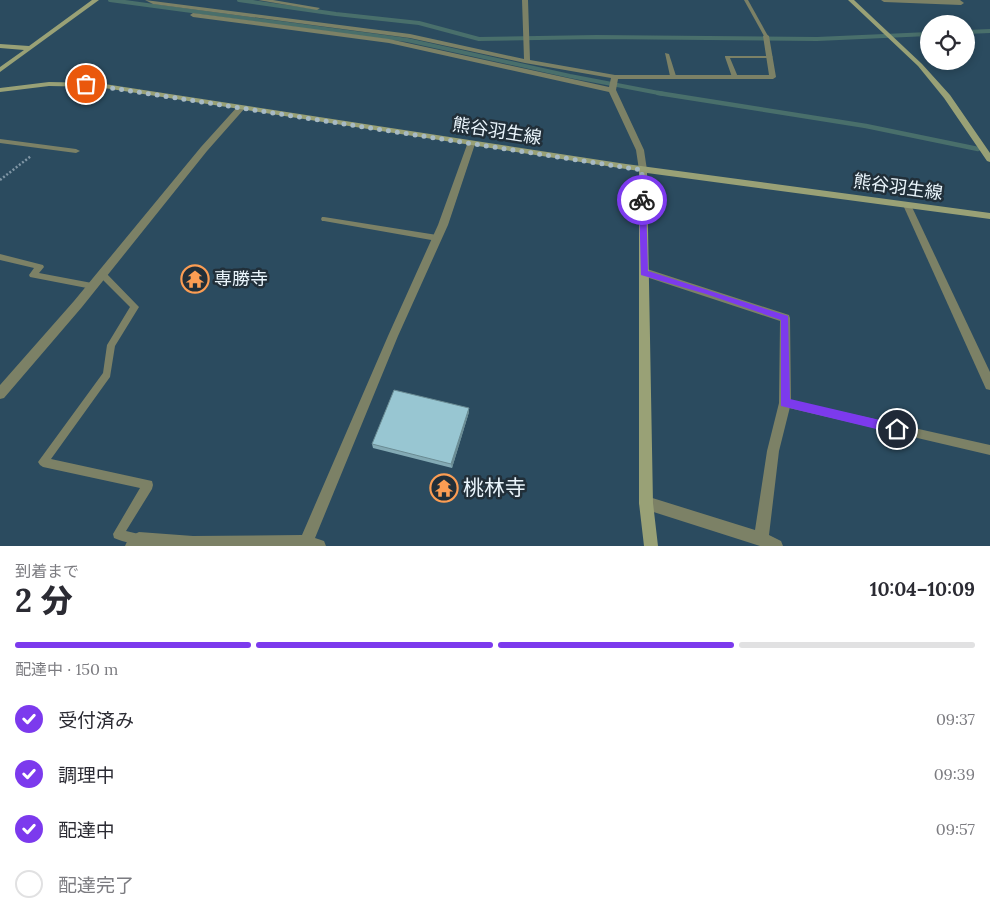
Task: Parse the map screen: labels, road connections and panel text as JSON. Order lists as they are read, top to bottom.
{
  "streets": {
    "main road": ["熊谷羽生線"]
  },
  "places": {
    "temple": ["専勝寺", "桃林寺"]
  },
  "page": {
    "heading": ["2 分", "到着まで", "10:04–10:09"],
    "bar": "配達中 · 150 m",
    "list": [
      ["受付済み", "09:37"],
      ["調理中", "09:39"],
      ["配達中", "09:57"],
      "配達完了"
    ]
  }
}
